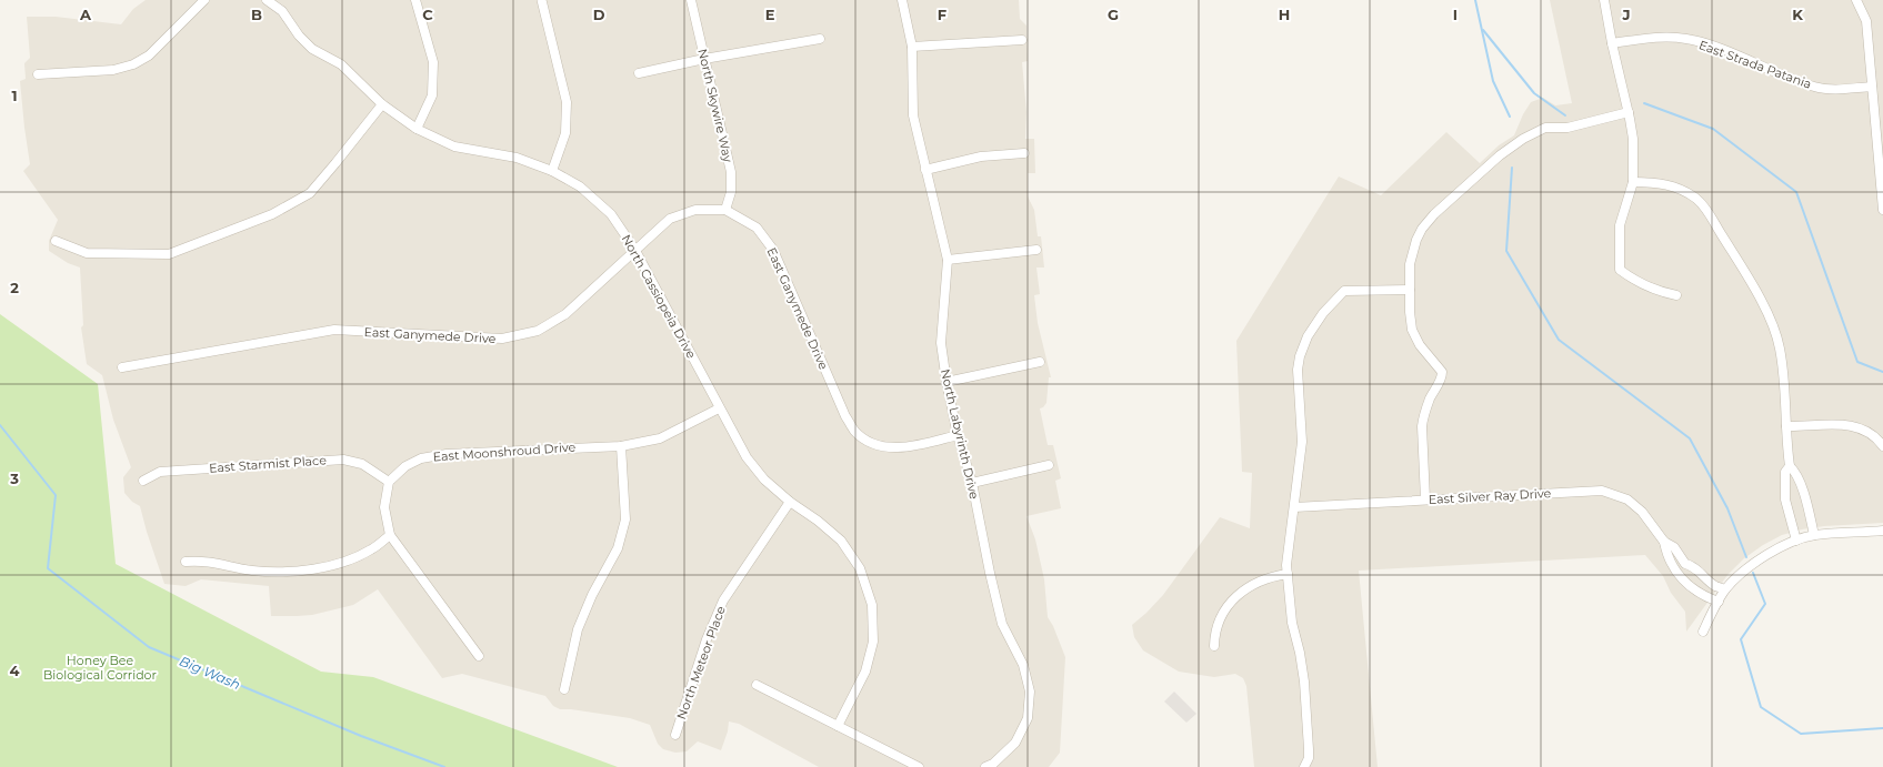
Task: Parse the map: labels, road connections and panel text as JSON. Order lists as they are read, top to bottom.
{
  "streets": {
    "street": [
      "East Strada Patania",
      "North Skywire Way",
      "North Cassiopeia Drive",
      "East Ganymede Drive",
      "North Labyrinth Drive",
      "East Moonshroud Drive",
      "East Starmist Place",
      "East Silver Ray Drive",
      "North Meteor Place"
    ]
  },
  "crossings": [
    ["North Skywire Way", "East Ganymede Drive"],
    ["North Cassiopeia Drive", "East Ganymede Drive"],
    ["North Cassiopeia Drive", "East Moonshroud Drive"],
    ["North Cassiopeia Drive", "North Meteor Place"],
    ["East Ganymede Drive", "North Labyrinth Drive"],
    ["East Moonshroud Drive", "East Starmist Place"]
  ],
  "water": ["Big Wash"],
  "parks": ["Honey Bee Biological Corridor"],
  "grid": {
    "columns": [
      "A",
      "B",
      "C",
      "D",
      "E",
      "F",
      "G",
      "H",
      "I",
      "J",
      "K"
    ],
    "rows": [
      "1",
      "2",
      "3",
      "4"
    ]
  }
}
